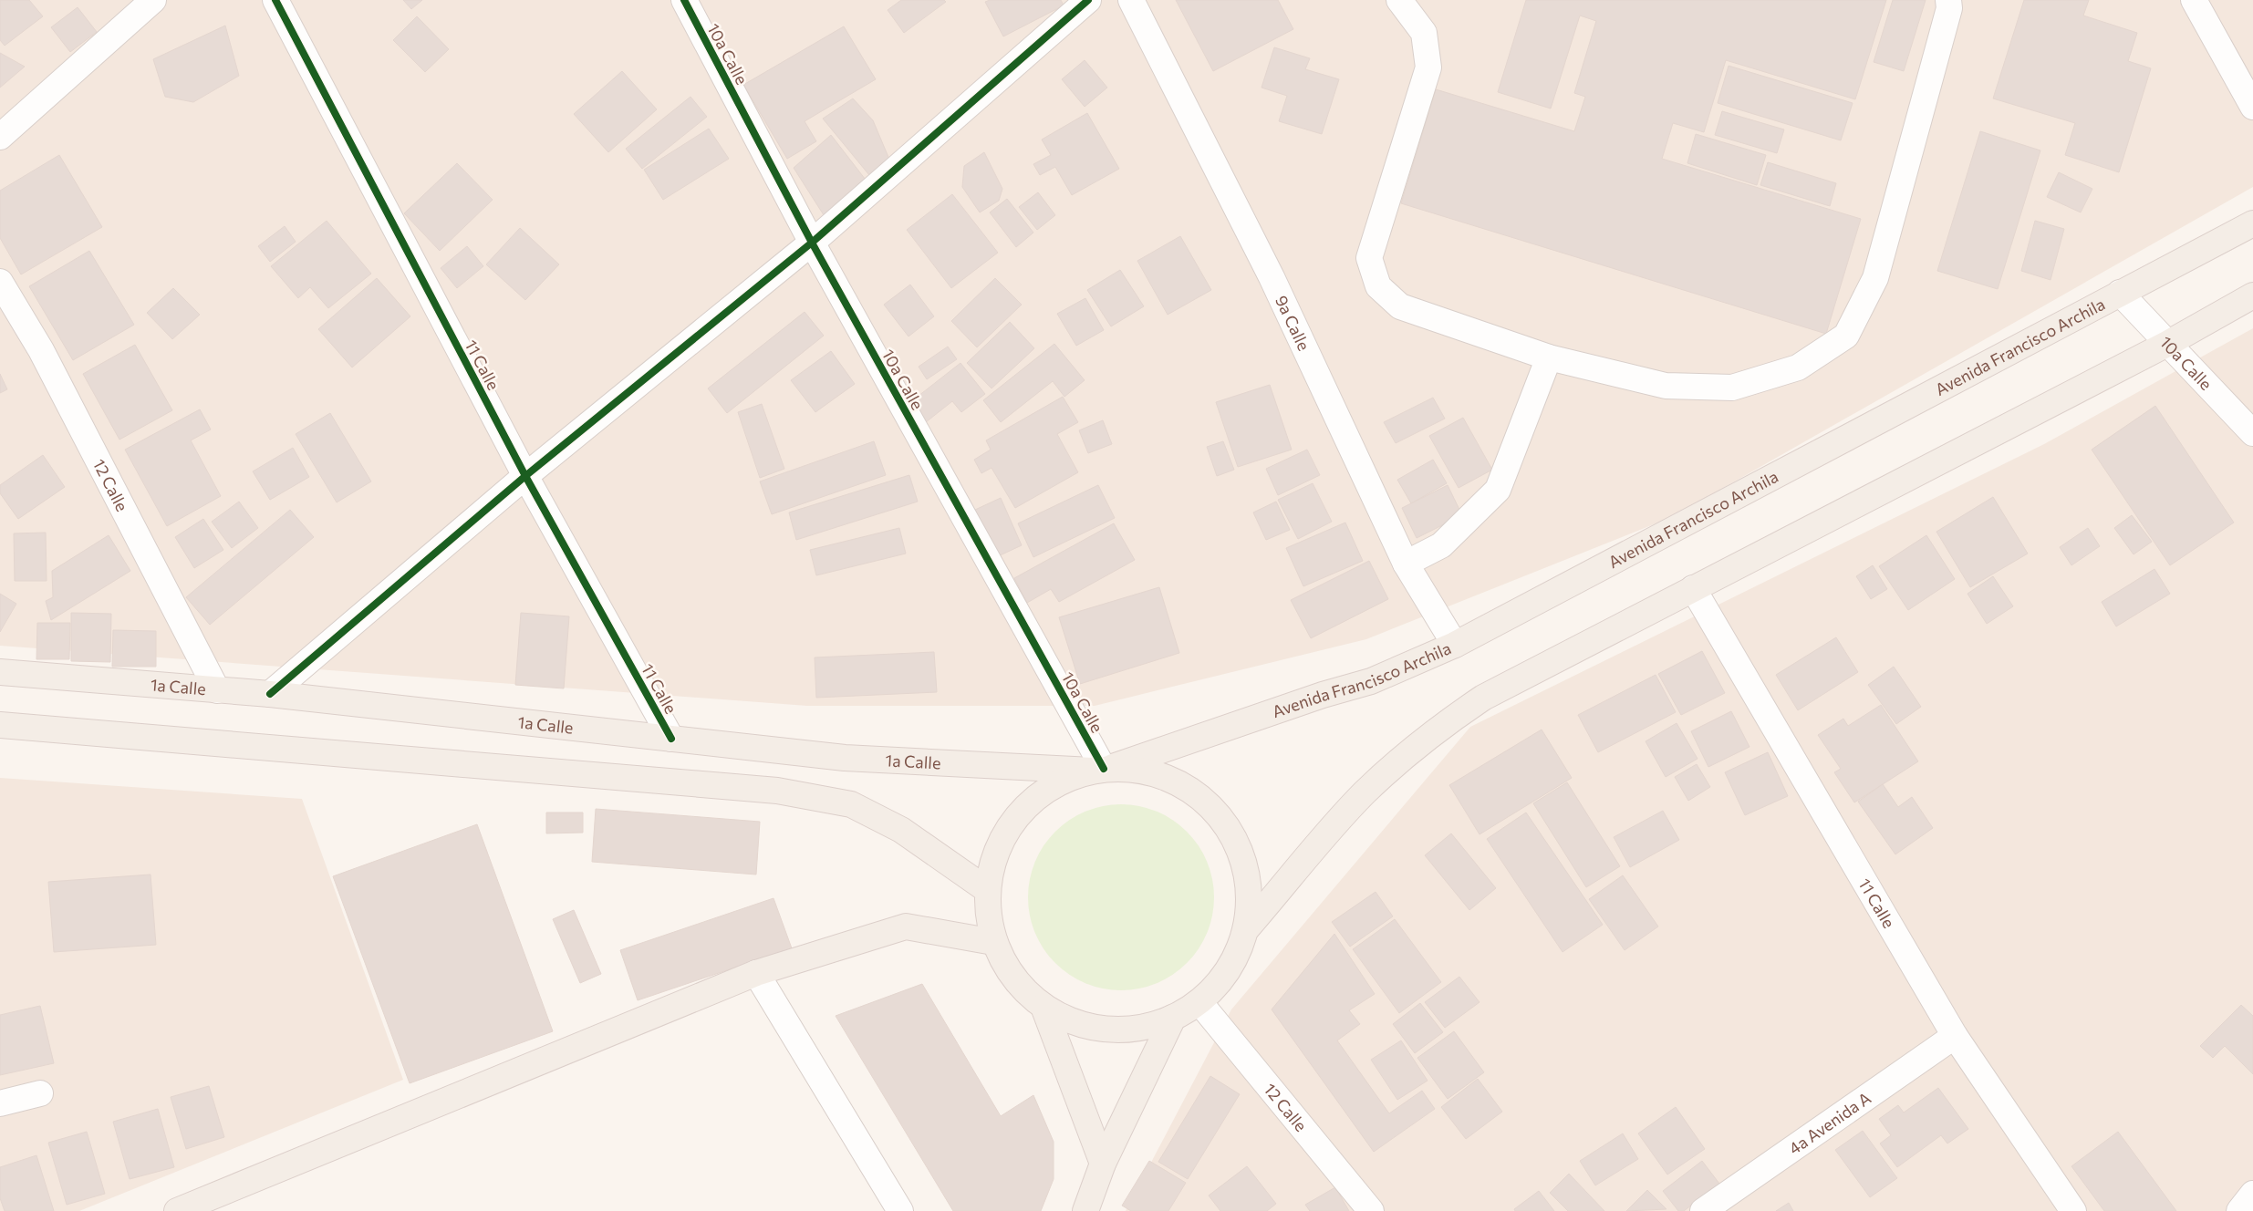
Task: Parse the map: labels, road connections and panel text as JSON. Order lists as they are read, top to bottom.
{
  "streets": {
    "main road": ["Avenida Francisco Archila", "1a Calle"],
    "street": [
      "10a Calle",
      "9a Calle",
      "11 Calle",
      "12 Calle",
      "4a Avenida A"
    ]
  },
  "crossings": [
    ["10a Calle", "Avenida Francisco Archila"],
    ["10a Calle", "1a Calle"],
    ["9a Calle", "Avenida Francisco Archila"],
    ["Avenida Francisco Archila", "1a Calle"],
    ["11 Calle", "1a Calle"],
    ["11 Calle", "4a Avenida A"],
    ["12 Calle", "1a Calle"]
  ]
}
